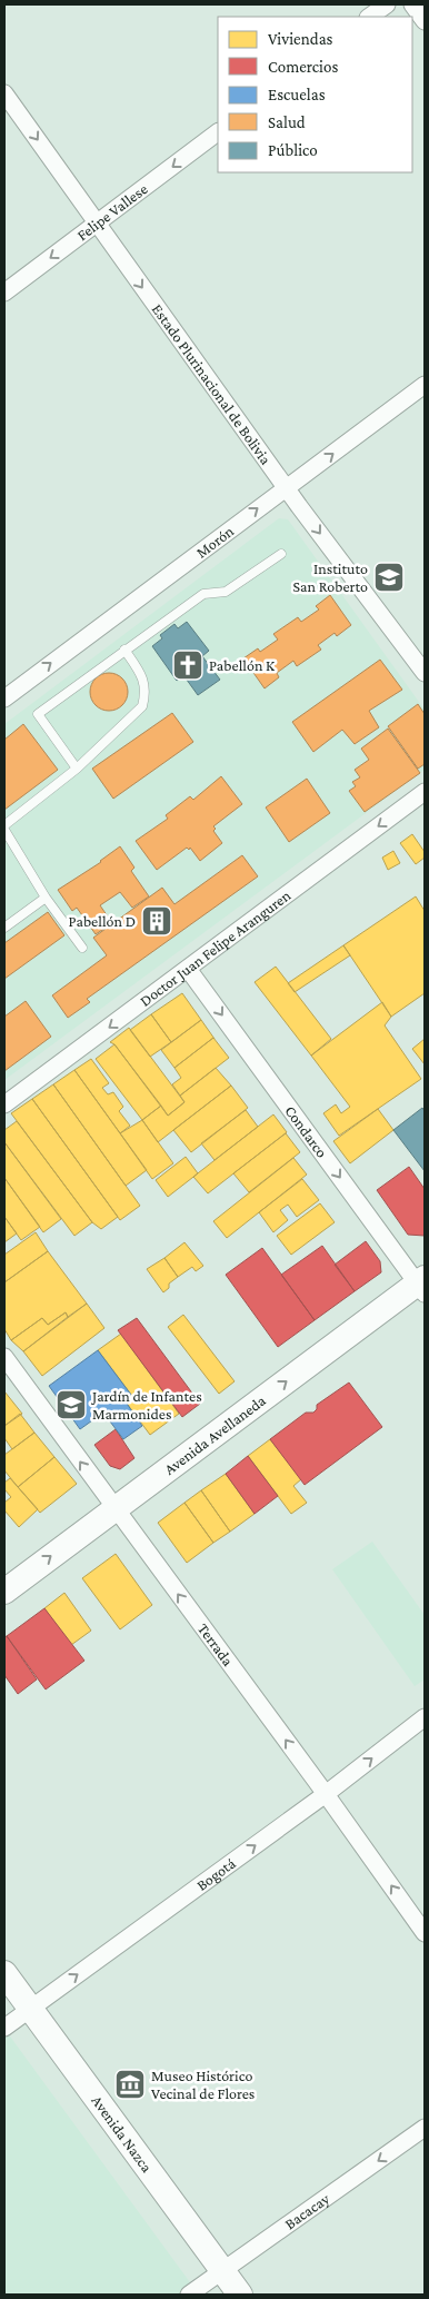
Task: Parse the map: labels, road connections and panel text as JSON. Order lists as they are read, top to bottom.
{
  "streets": {
    "main road": ["Avenida Avellaneda", "Avenida Nazca"],
    "street": [
      "Felipe Vallese",
      "Estado Plurinacional de Bolivia",
      "Morón",
      "Doctor Juan Felipe Aranguren",
      "Condarco",
      "Terrada",
      "Bogotá",
      "Bacacay"
    ]
  },
  "crossings": [
    ["Felipe Vallese", "Estado Plurinacional de Bolivia"],
    ["Estado Plurinacional de Bolivia", "Morón"],
    ["Doctor Juan Felipe Aranguren", "Condarco"],
    ["Condarco", "Avenida Avellaneda"],
    ["Avenida Avellaneda", "Terrada"],
    ["Terrada", "Bogotá"],
    ["Bogotá", "Avenida Nazca"],
    ["Avenida Nazca", "Bacacay"]
  ],
  "one_way": [
    "Felipe Vallese",
    "Estado Plurinacional de Bolivia",
    "Morón",
    "Doctor Juan Felipe Aranguren",
    "Condarco",
    "Avenida Avellaneda",
    "Terrada",
    "Bogotá",
    "Bacacay"
  ],
  "places": {
    "school or university": ["Instituto San Roberto", "Jardín de Infantes Marmonides"],
    "church": ["Pabellón K"],
    "building": ["Pabellón D"],
    "museum": ["Museo Histórico Vecinal de Flores"]
  },
  "legend": [
    "Viviendas",
    "Comercios",
    "Escuelas",
    "Salud",
    "Público"
  ]
}
